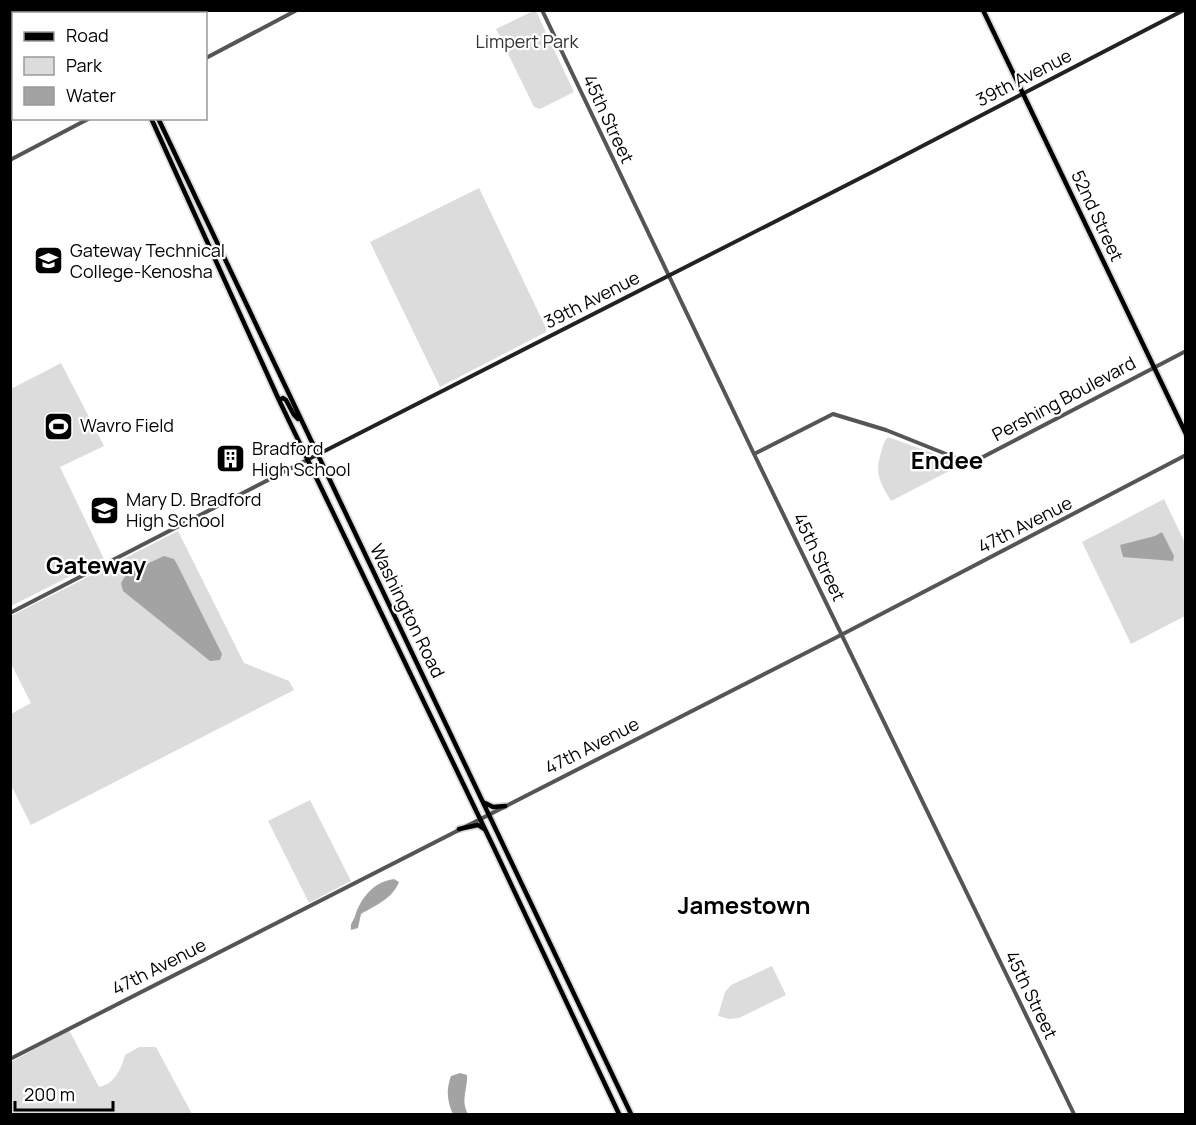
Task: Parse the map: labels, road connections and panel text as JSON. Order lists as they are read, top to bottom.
{
  "streets": {
    "main road": ["39th Avenue", "52nd Street", "Washington Road"],
    "street": ["45th Street", "Pershing Boulevard", "47th Avenue"]
  },
  "crossings": [
    ["39th Avenue", "45th Street"],
    ["39th Avenue", "52nd Street"],
    ["39th Avenue", "Washington Road"],
    ["45th Street", "Pershing Boulevard"],
    ["45th Street", "47th Avenue"],
    ["52nd Street", "Pershing Boulevard"],
    ["47th Avenue", "Washington Road"]
  ],
  "districts": ["Endee", "Gateway", "Jamestown"],
  "parks": ["Limpert Park"],
  "places": {
    "school or university": ["Gateway Technical College-Kenosha", "Mary D. Bradford High School"],
    "sports": ["Wavro Field"],
    "building": ["Bradford High School"]
  },
  "legend": ["Road", "Park", "Water"],
  "scale_bar": "200 m"
}
